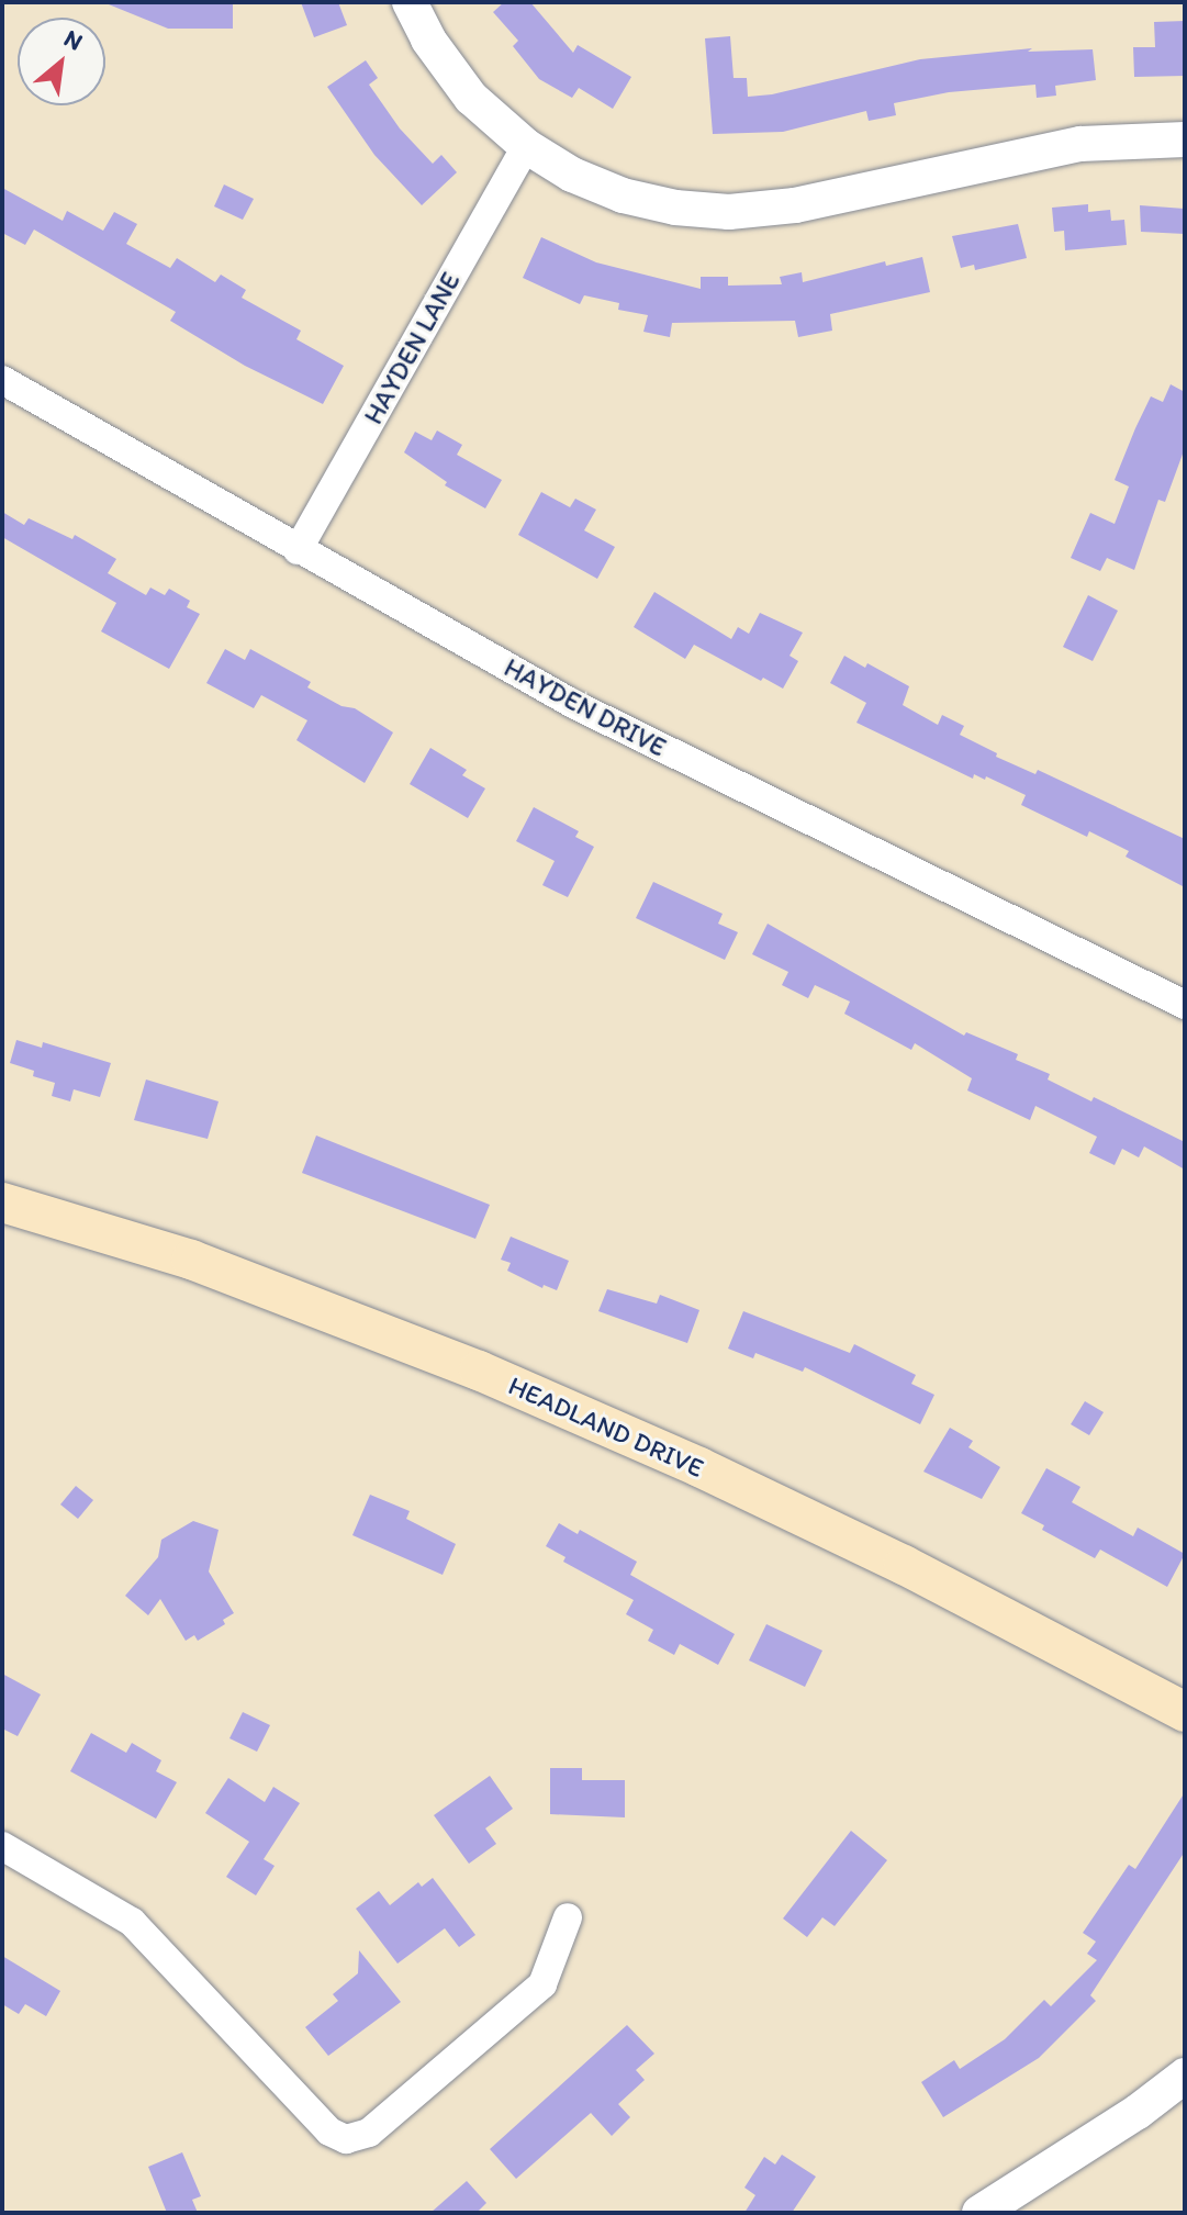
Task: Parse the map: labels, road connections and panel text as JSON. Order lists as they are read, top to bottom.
{
  "streets": {
    "main road": ["HEADLAND DRIVE"],
    "street": ["HAYDEN LANE", "HAYDEN DRIVE"]
  },
  "crossings": [
    ["HAYDEN LANE", "HAYDEN DRIVE"]
  ],
  "north": "top right"
}
